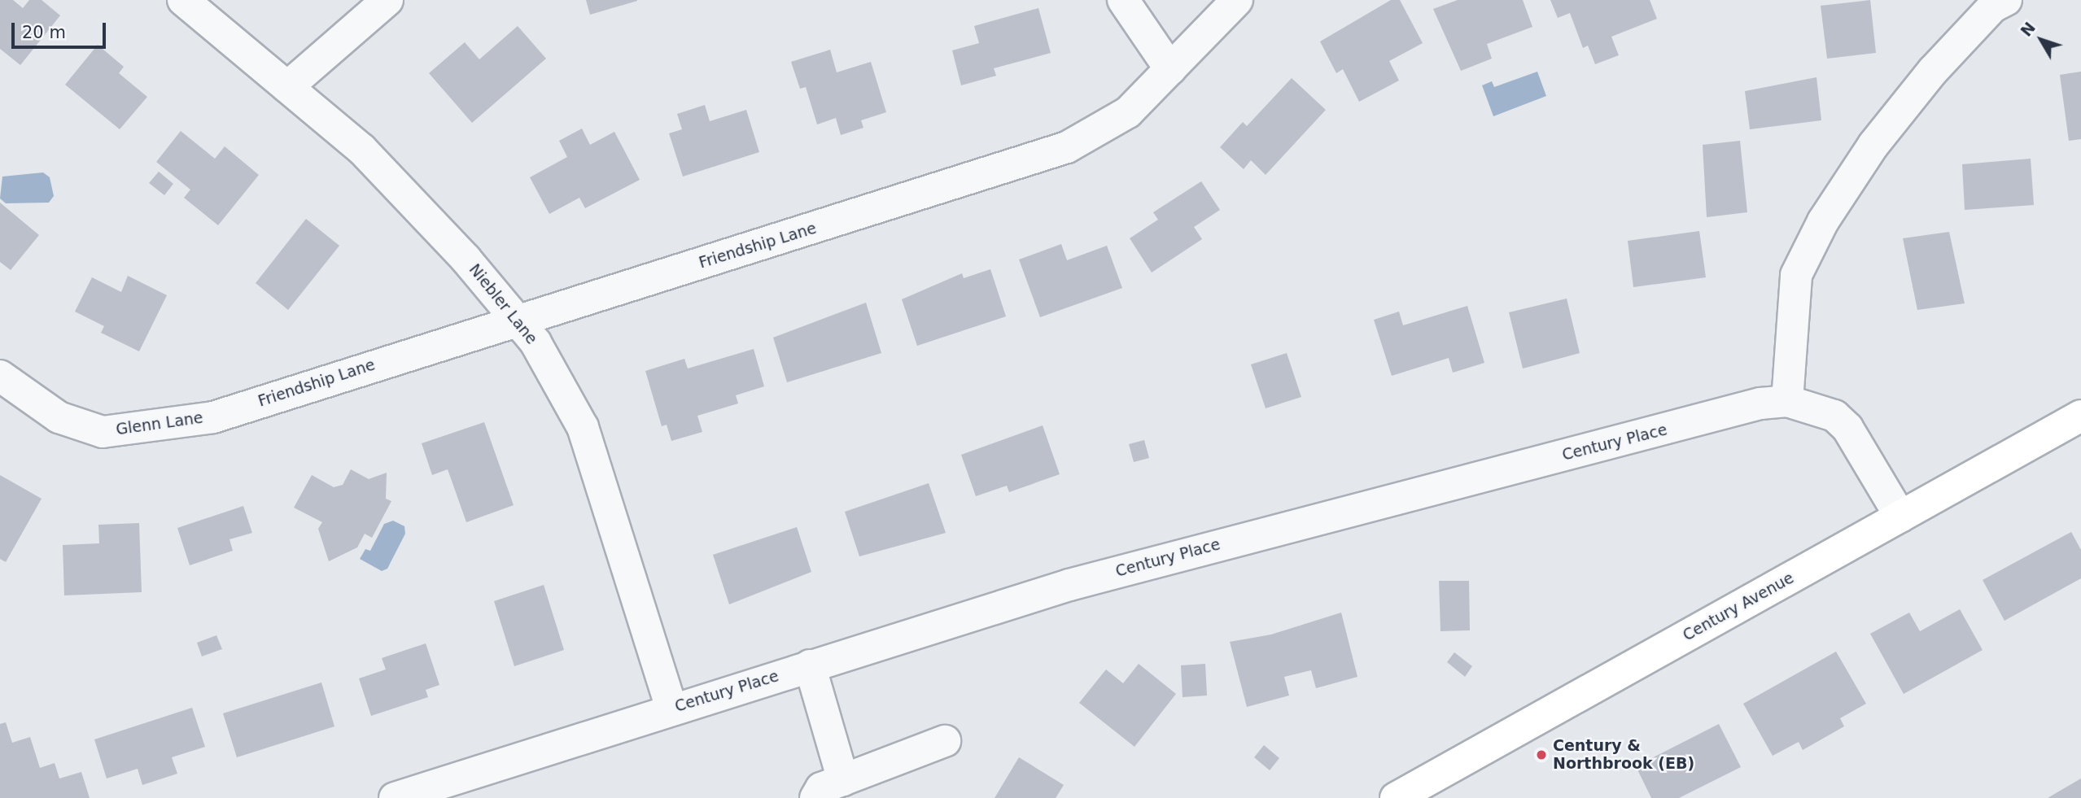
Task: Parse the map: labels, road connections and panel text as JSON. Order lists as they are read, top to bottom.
{
  "streets": {
    "main road": ["Century Avenue"],
    "street": [
      "Friendship Lane",
      "Niebler Lane",
      "Glenn Lane",
      "Century Place"
    ]
  },
  "crossings": [
    ["Friendship Lane", "Niebler Lane"],
    ["Friendship Lane", "Glenn Lane"],
    ["Niebler Lane", "Century Place"],
    ["Century Place", "Century Avenue"]
  ],
  "places": ["Century & Northbrook (EB)"],
  "scale_bar": "20 m",
  "north": "top left"
}
